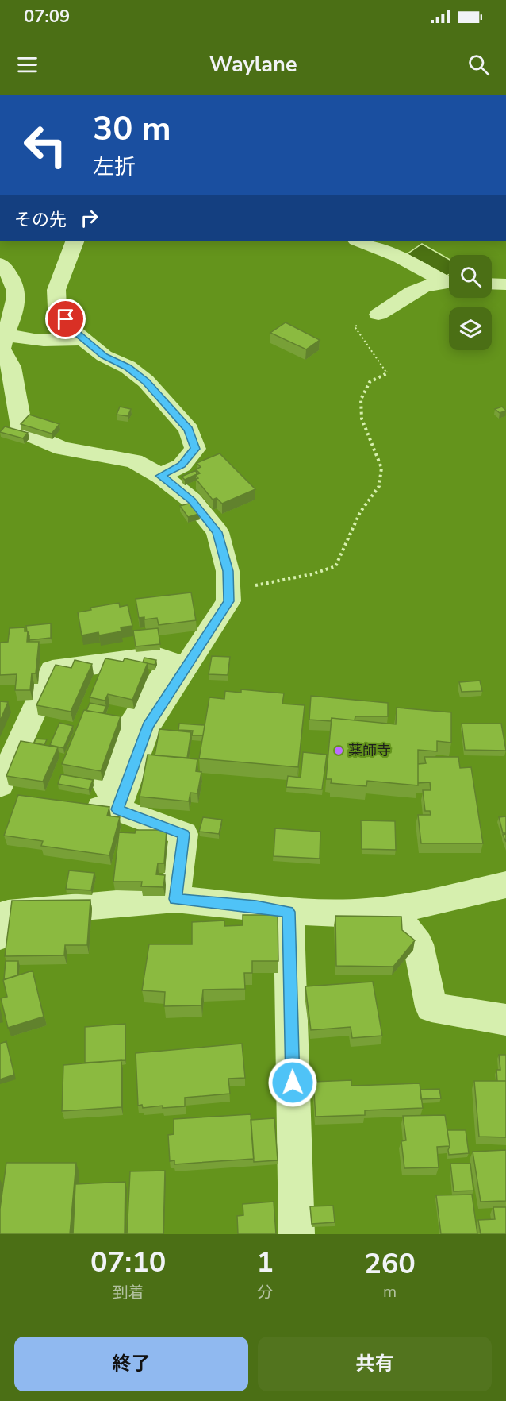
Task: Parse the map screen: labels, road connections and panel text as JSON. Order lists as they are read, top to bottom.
{
  "places": ["薬師寺"],
  "page": {
    "status": "07:09",
    "header": "Waylane",
    "turn": ["30 m", "左折"],
    "then": "その先",
    "eta": [
      "07:10",
      "到着",
      "1",
      "分",
      "260",
      "m"
    ],
    "buttons": ["終了", "共有"]
  }
}
